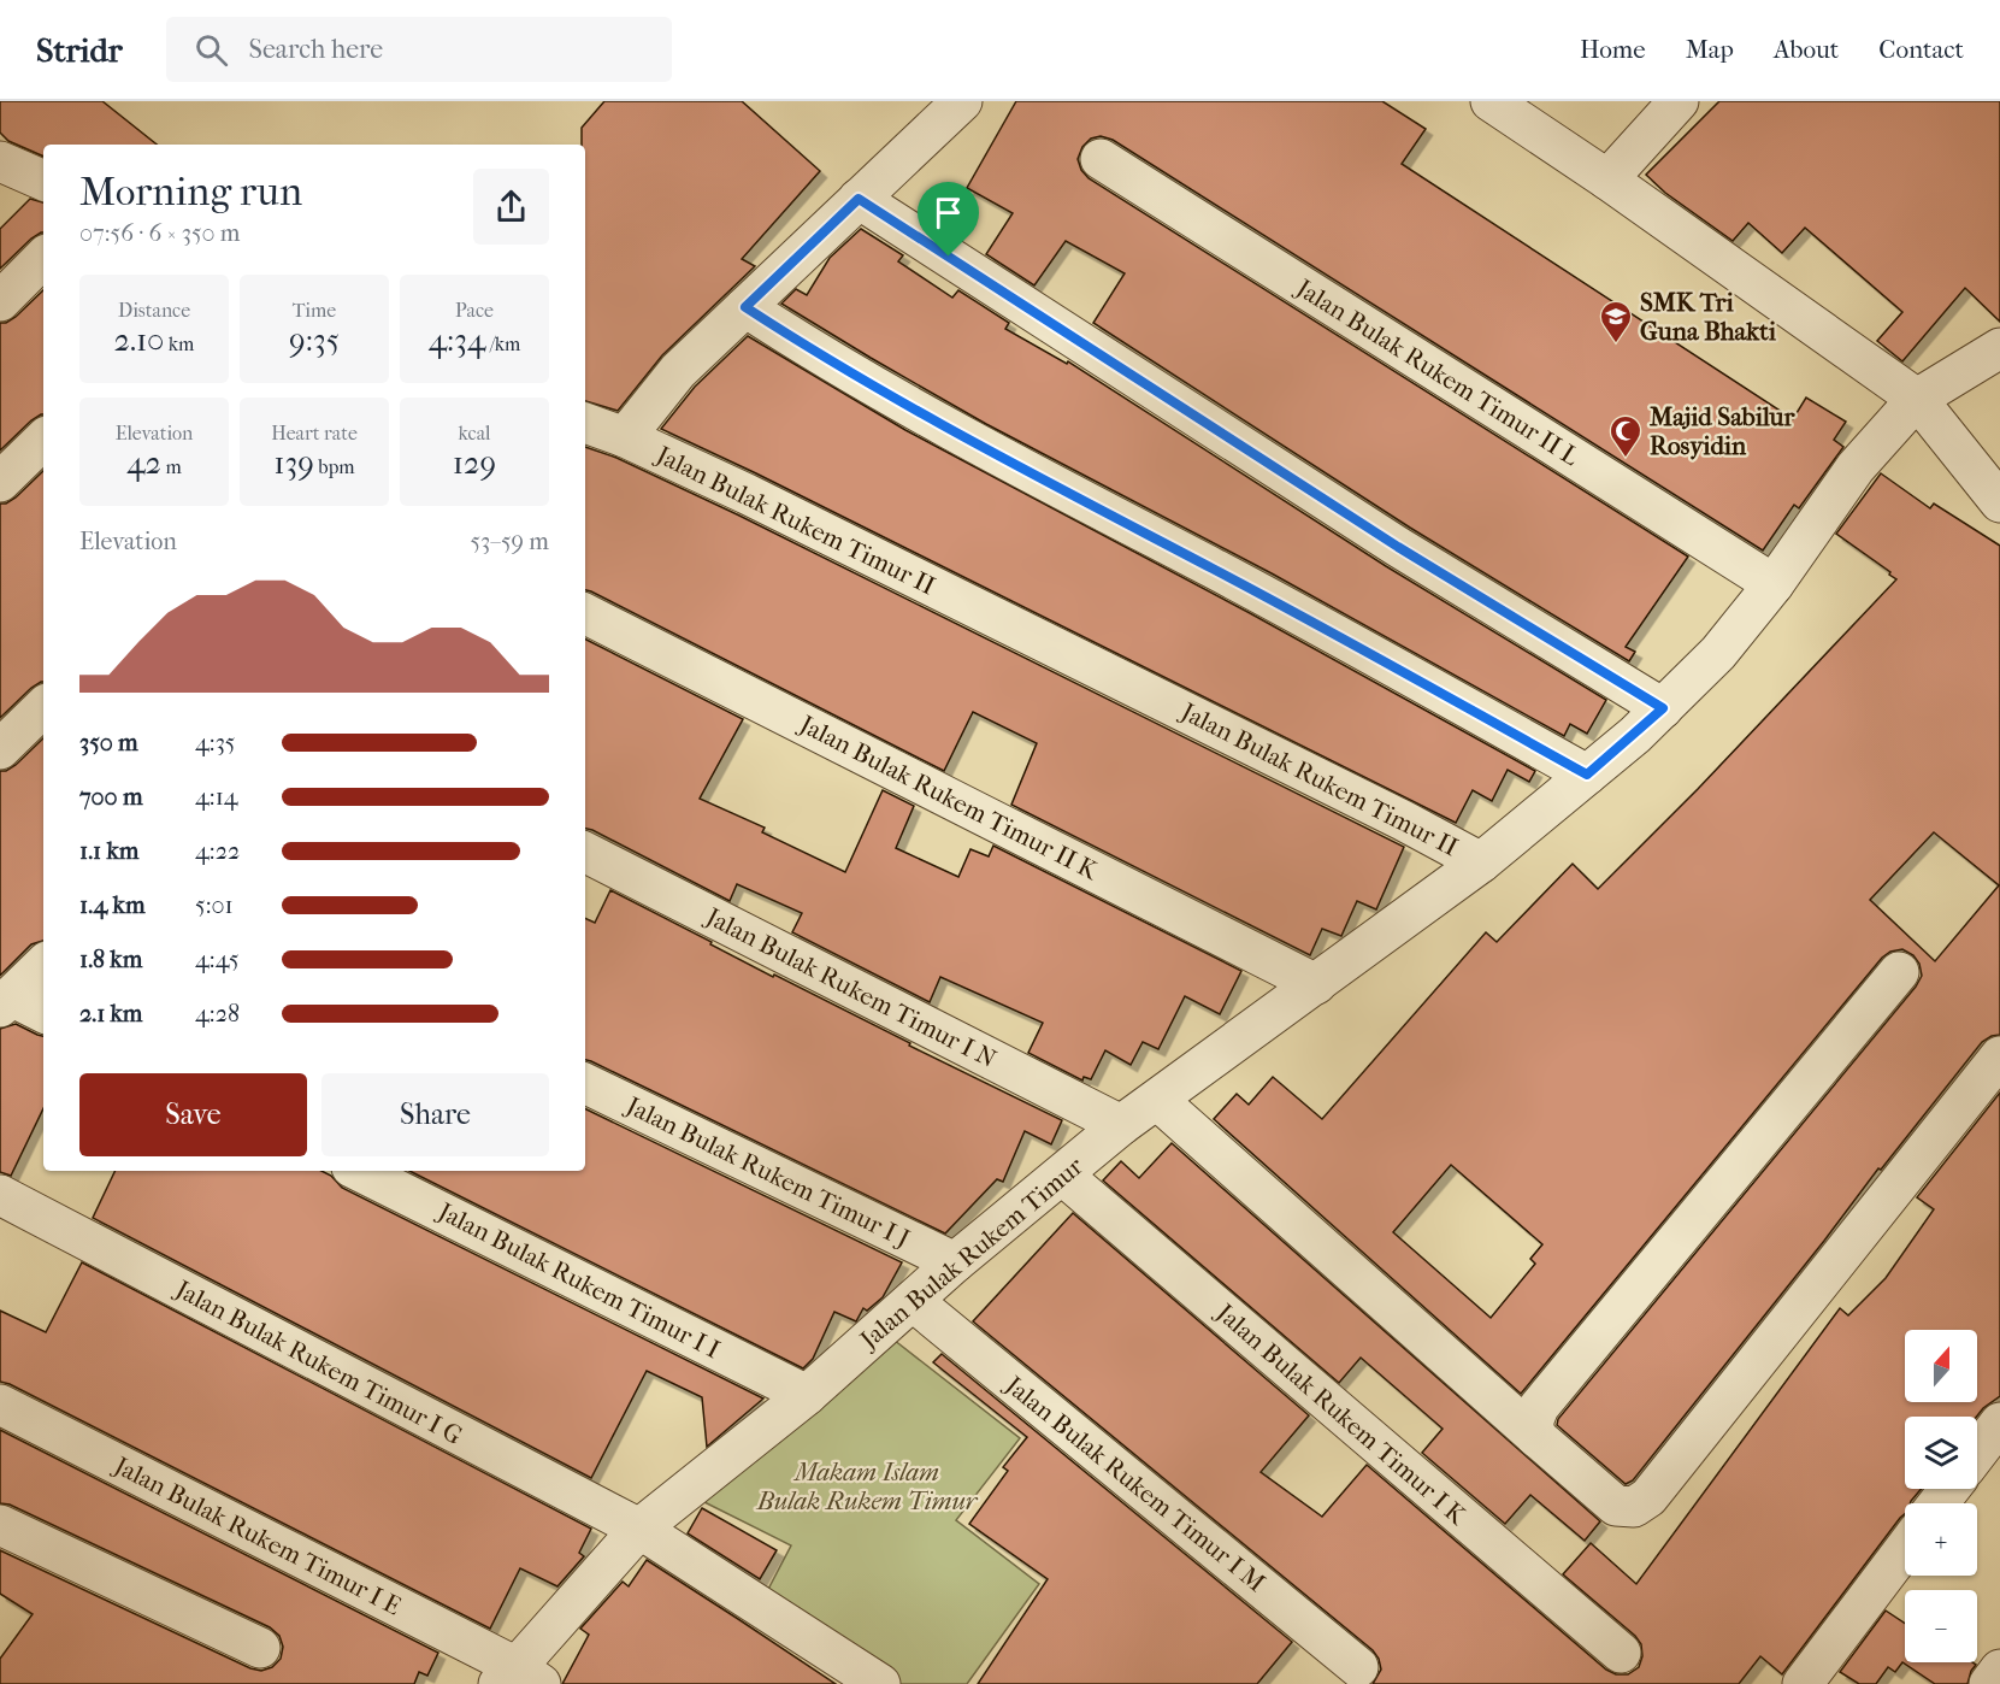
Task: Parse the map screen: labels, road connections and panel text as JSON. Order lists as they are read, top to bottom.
{
  "streets": {
    "street": [
      "Jalan Bulak Rukem Timur II L",
      "Jalan Bulak Rukem Timur II",
      "Jalan Bulak Rukem Timur II K",
      "Jalan Bulak Rukem Timur I N",
      "Jalan Bulak Rukem Timur I J",
      "Jalan Bulak Rukem Timur",
      "Jalan Bulak Rukem Timur I I",
      "Jalan Bulak Rukem Timur I G",
      "Jalan Bulak Rukem Timur I K",
      "Jalan Bulak Rukem Timur I M",
      "Jalan Bulak Rukem Timur I E"
    ]
  },
  "crossings": [
    ["Jalan Bulak Rukem Timur II L", "Jalan Bulak Rukem Timur II"],
    ["Jalan Bulak Rukem Timur II", "Jalan Bulak Rukem Timur"],
    ["Jalan Bulak Rukem Timur II K", "Jalan Bulak Rukem Timur"],
    ["Jalan Bulak Rukem Timur I N", "Jalan Bulak Rukem Timur"],
    ["Jalan Bulak Rukem Timur I J", "Jalan Bulak Rukem Timur"],
    ["Jalan Bulak Rukem Timur", "Jalan Bulak Rukem Timur I I"],
    ["Jalan Bulak Rukem Timur", "Jalan Bulak Rukem Timur I G"],
    ["Jalan Bulak Rukem Timur", "Jalan Bulak Rukem Timur I K"],
    ["Jalan Bulak Rukem Timur", "Jalan Bulak Rukem Timur I M"],
    ["Jalan Bulak Rukem Timur", "Jalan Bulak Rukem Timur I E"]
  ],
  "parks": ["Makam Islam Bulak Rukem Timur"],
  "places": {
    "school or university": ["SMK Tri Guna Bhakti"],
    "mosque": ["Majid Sabilur Rosyidin"]
  },
  "north": "top",
  "page": {
    "header": "Stridr",
    "search": "Search here",
    "nav": [
      "Home",
      "Map",
      "About",
      "Contact"
    ],
    "heading": ["Morning run", "07:56 · 6 × 350 m"],
    "stats": [
      ["Distance", "2.10 km"],
      ["Time", "9:35"],
      ["Pace", "4:34 /km"],
      ["Elevation", "42 m"],
      ["Heart rate", "139 bpm"],
      ["kcal", "129"]
    ],
    "chart": ["Elevation", "53–59 m"],
    "list": [
      {
        "name": "350 m",
        "note": "4:35"
      },
      {
        "name": "700 m",
        "note": "4:14"
      },
      {
        "name": "1.1 km",
        "note": "4:22"
      },
      {
        "name": "1.4 km",
        "note": "5:01"
      },
      {
        "name": "1.8 km",
        "note": "4:45"
      },
      {
        "name": "2.1 km",
        "note": "4:28"
      }
    ],
    "buttons": ["Save", "Share"],
    "map_buttons": ["+", "−"]
  }
}
